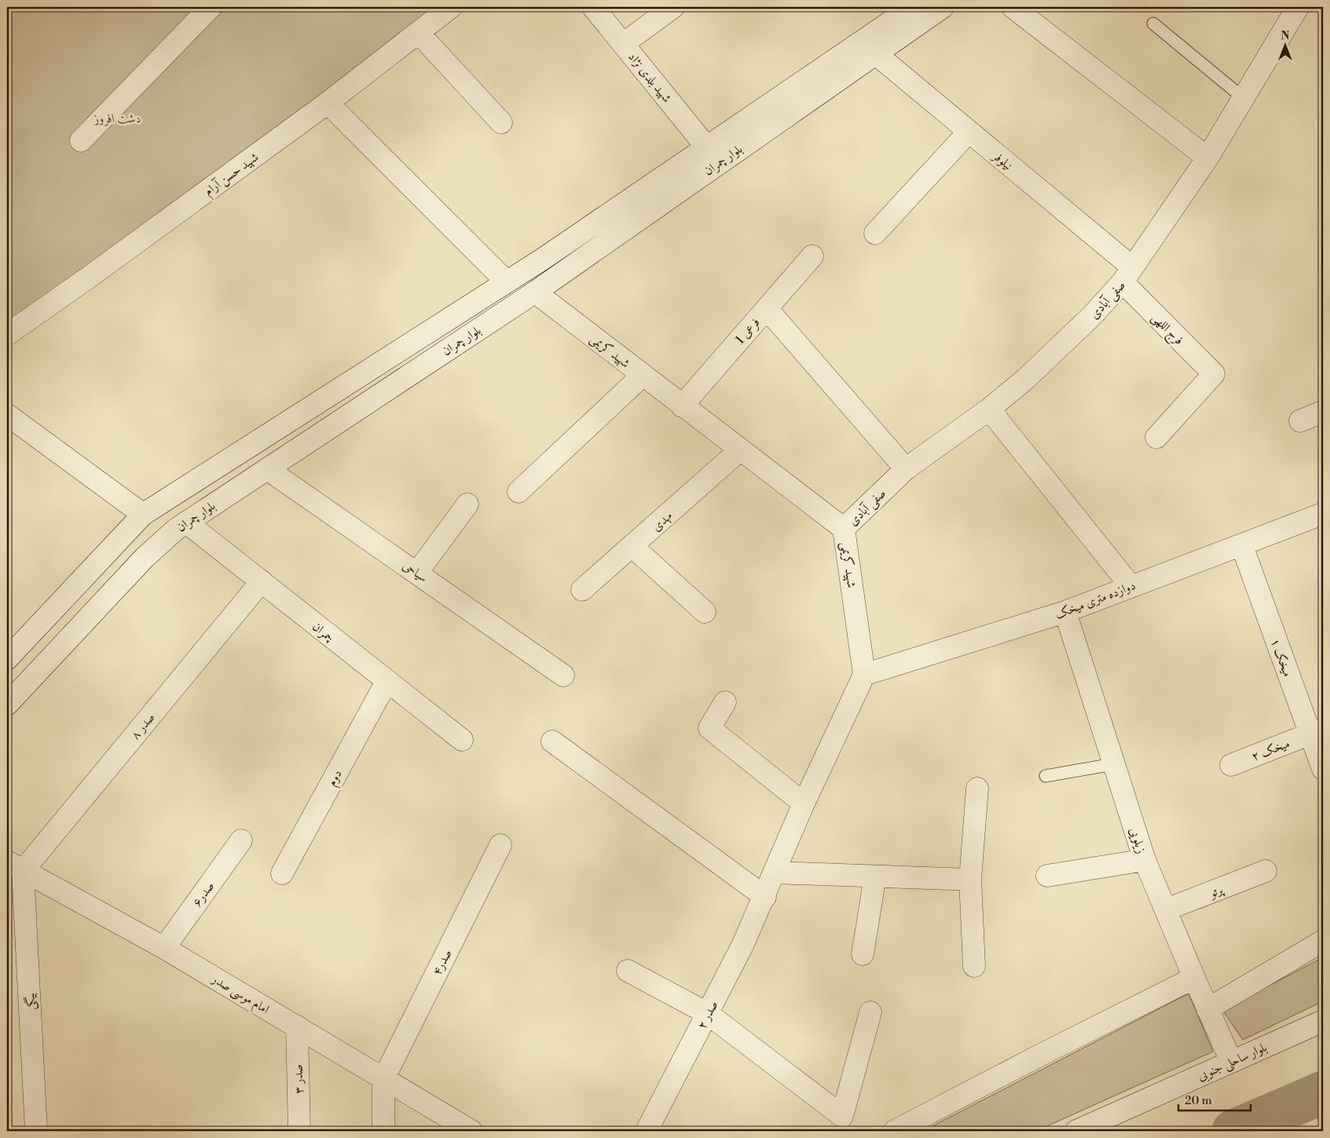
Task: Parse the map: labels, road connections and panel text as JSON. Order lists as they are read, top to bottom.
{
  "streets": {
    "street": [
      "شهید بلدی نژاد",
      "بلوار چمران",
      "نیلوفر",
      "شهید حسن آرام",
      "صفی آبادی",
      "فرج اللهی",
      "فرعی 1",
      "شهید کریمی",
      "مهدی",
      "سیاحی",
      "دوازده متری میخک",
      "چمران",
      "میخک ۱",
      "صدر ۸",
      "میخک ۲",
      "دوم",
      "زیلویی",
      "پرتو",
      "صدر۶",
      "صدر۴",
      "امام موسی صدر",
      "بیگی",
      "صدر ۲",
      "بلوار ساحلی جنوبی",
      "صدر ۳"
    ]
  },
  "crossings": [
    ["شهید بلدی نژاد", "بلوار چمران"],
    ["بلوار چمران", "نیلوفر"],
    ["بلوار چمران", "شهید کریمی"],
    ["بلوار چمران", "سیاحی"],
    ["بلوار چمران", "چمران"],
    ["نیلوفر", "صفی آبادی"],
    ["نیلوفر", "فرج اللهی"],
    ["صفی آبادی", "فرج اللهی"],
    ["صفی آبادی", "شهید کریمی"],
    ["فرعی 1", "شهید کریمی"],
    ["شهید کریمی", "مهدی"],
    ["شهید کریمی", "دوازده متری میخک"],
    ["دوازده متری میخک", "میخک ۱"],
    ["دوازده متری میخک", "زیلویی"],
    ["چمران", "صدر ۸"],
    ["چمران", "دوم"],
    ["میخک ۱", "میخک ۲"],
    ["صدر ۸", "امام موسی صدر"],
    ["صدر ۸", "بیگی"],
    ["زیلویی", "پرتو"],
    ["زیلویی", "بلوار ساحلی جنوبی"],
    ["صدر۶", "امام موسی صدر"],
    ["صدر۴", "امام موسی صدر"],
    ["امام موسی صدر", "بیگی"],
    ["امام موسی صدر", "صدر ۳"]
  ],
  "parks": ["دشت افروز"],
  "scale_bar": "20 m",
  "north": "top"
}
